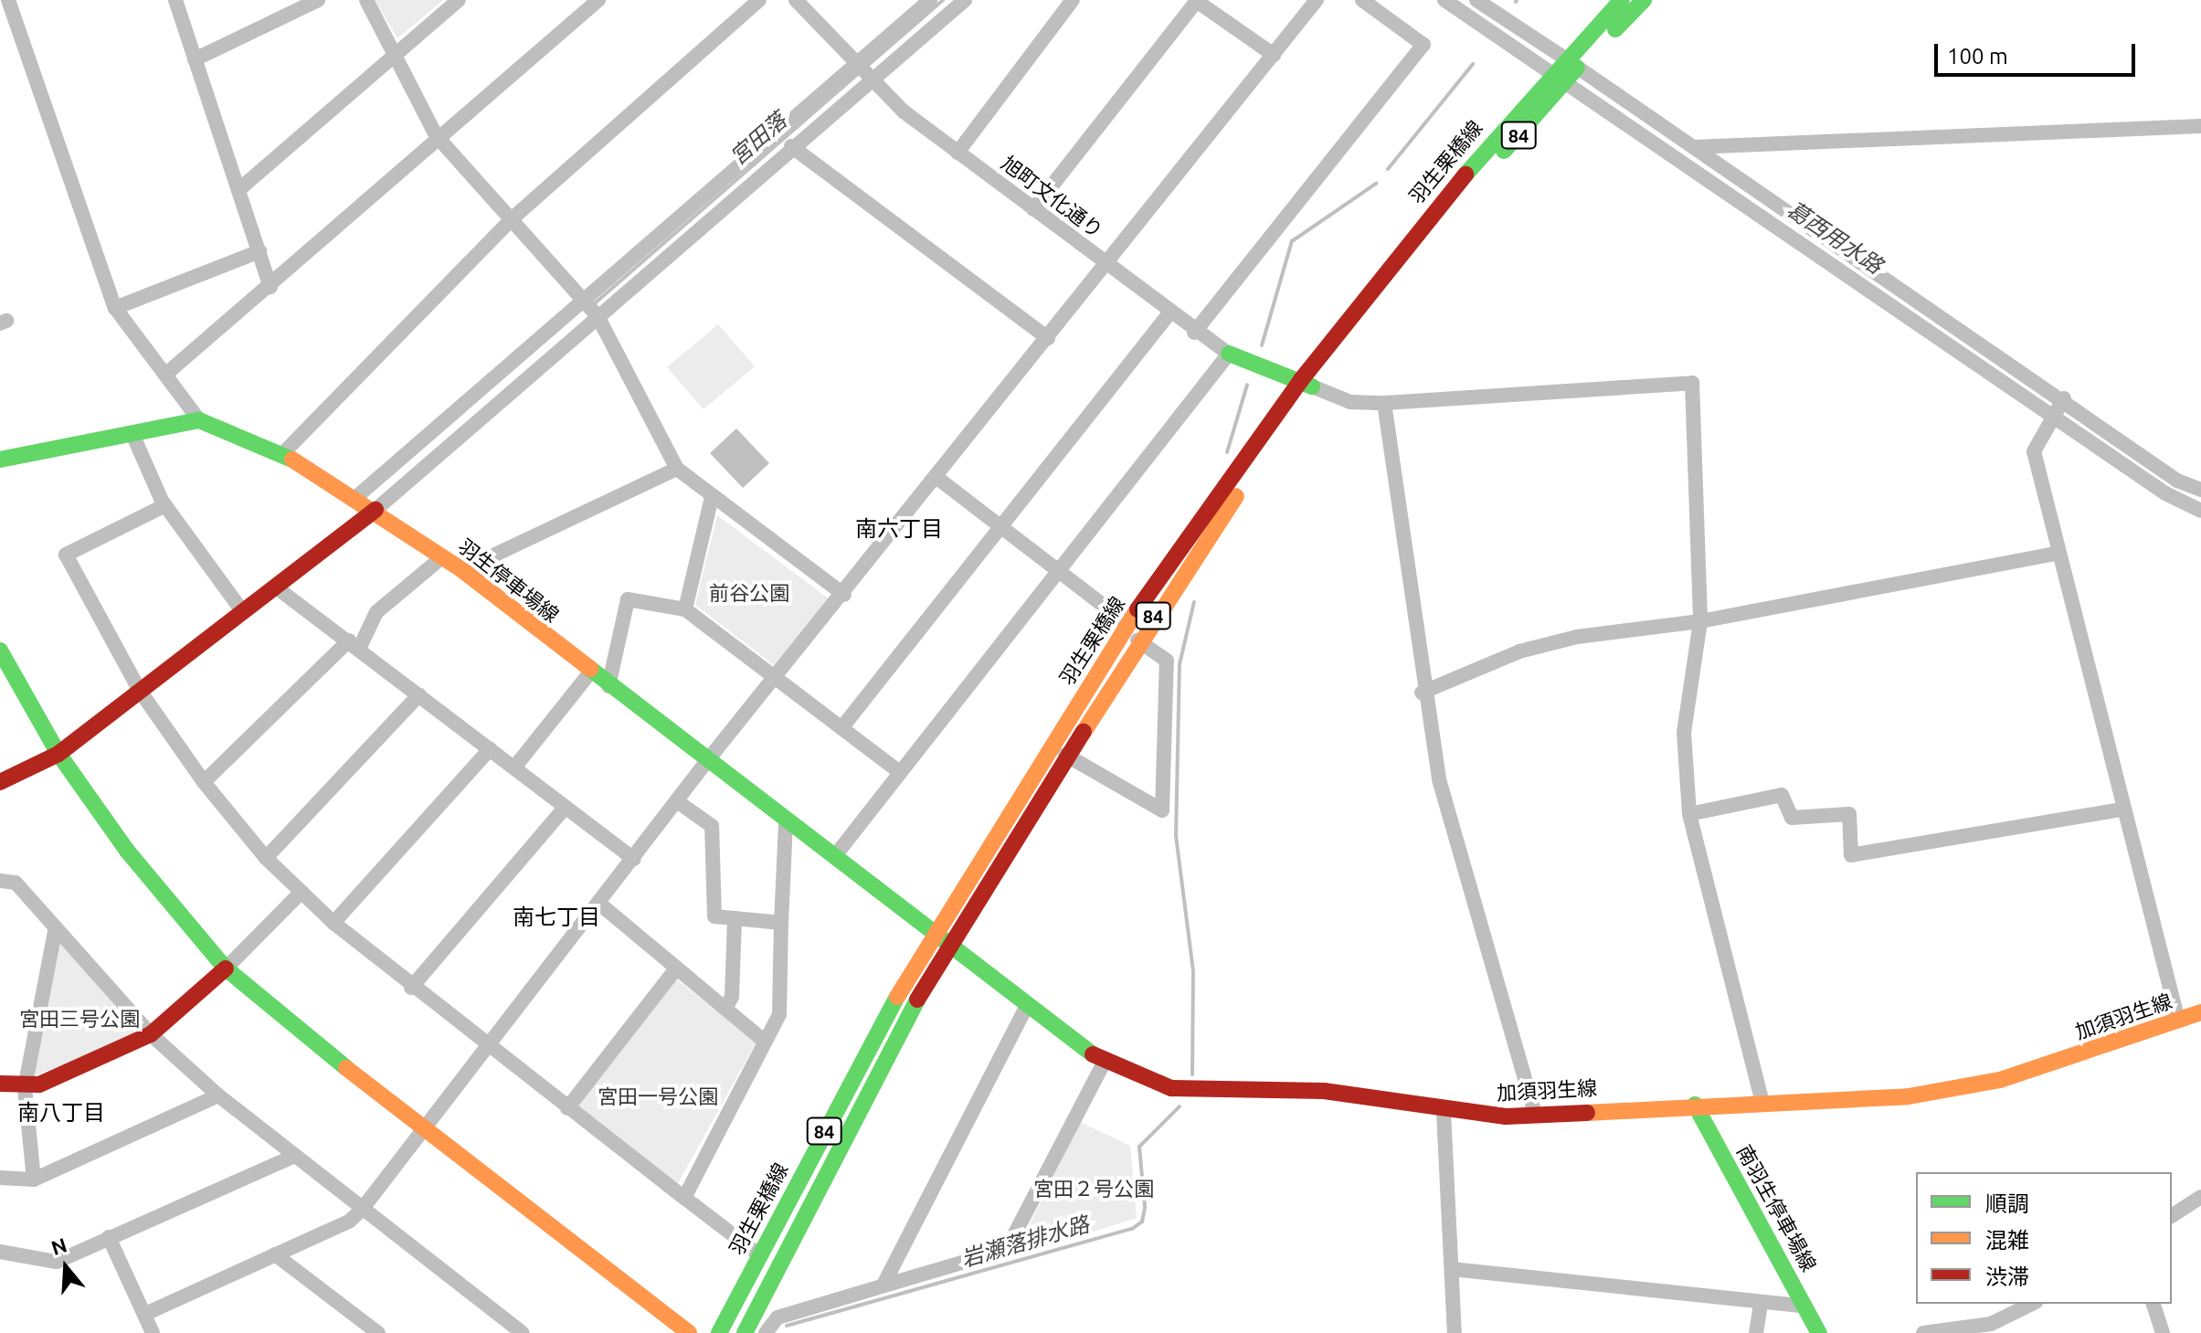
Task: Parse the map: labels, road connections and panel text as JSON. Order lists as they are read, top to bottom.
{
  "streets": {
    "main road": [
      "84",
      "羽生栗橋線",
      "旭町文化通り",
      "羽生停車場線",
      "加須羽生線",
      "南羽生停車場線"
    ]
  },
  "crossings": [
    ["羽生栗橋線", "旭町文化通り"],
    ["羽生栗橋線", "羽生停車場線"],
    ["羽生栗橋線", "加須羽生線"],
    ["羽生停車場線", "加須羽生線"],
    ["加須羽生線", "南羽生停車場線"]
  ],
  "districts": ["南六丁目", "南七丁目", "南八丁目"],
  "water": ["宮田落", "葛西用水路", "岩瀬落排水路"],
  "parks": [
    "前谷公園",
    "宮田三号公園",
    "宮田一号公園",
    "宮田２号公園"
  ],
  "legend": ["順調", "混雑", "渋滞"],
  "scale_bar": "100 m",
  "north": "top"
}
